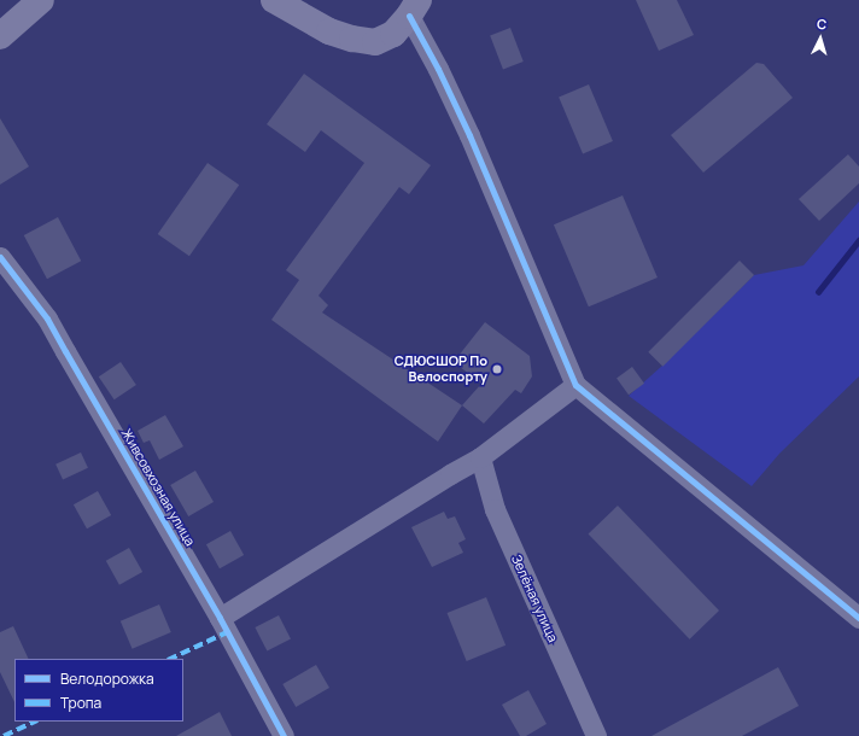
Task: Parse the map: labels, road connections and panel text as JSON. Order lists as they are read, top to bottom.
{
  "streets": {
    "street": ["Живсовхозная улица", "Зелёная улица"]
  },
  "places": ["СДЮСШОР По Велоспорту"],
  "legend": ["Велодорожка", "Тропа"],
  "north": "top"
}
